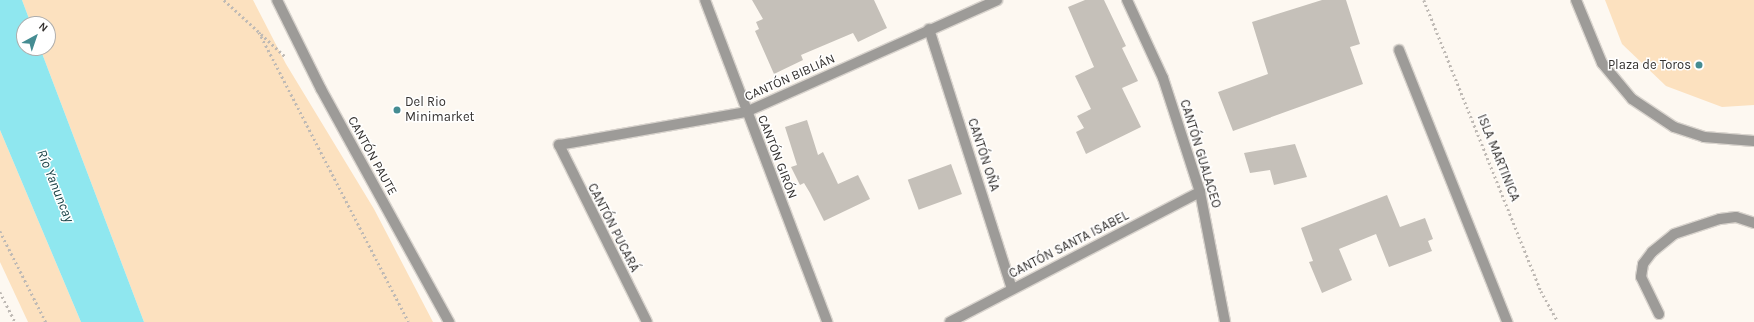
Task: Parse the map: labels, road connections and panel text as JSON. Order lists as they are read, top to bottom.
{
  "streets": {
    "street": [
      "CANTÓN BIBLIÁN",
      "CANTÓN GUALACEO",
      "CANTÓN OÑA",
      "CANTÓN PAUTE",
      "CANTÓN GIRÓN",
      "CANTÓN PUCARÁ",
      "CANTÓN SANTA ISABEL"
    ],
    "path": ["ISLA MARTINICA"]
  },
  "crossings": [
    ["CANTÓN BIBLIÁN", "CANTÓN OÑA"],
    ["CANTÓN BIBLIÁN", "CANTÓN GIRÓN"],
    ["CANTÓN BIBLIÁN", "CANTÓN PUCARÁ"],
    ["CANTÓN GUALACEO", "CANTÓN SANTA ISABEL"],
    ["CANTÓN OÑA", "CANTÓN SANTA ISABEL"]
  ],
  "water": ["Río Yanuncay"],
  "places": ["Plaza de Toros", "Del Rio Minimarket"],
  "north": "top right"
}
